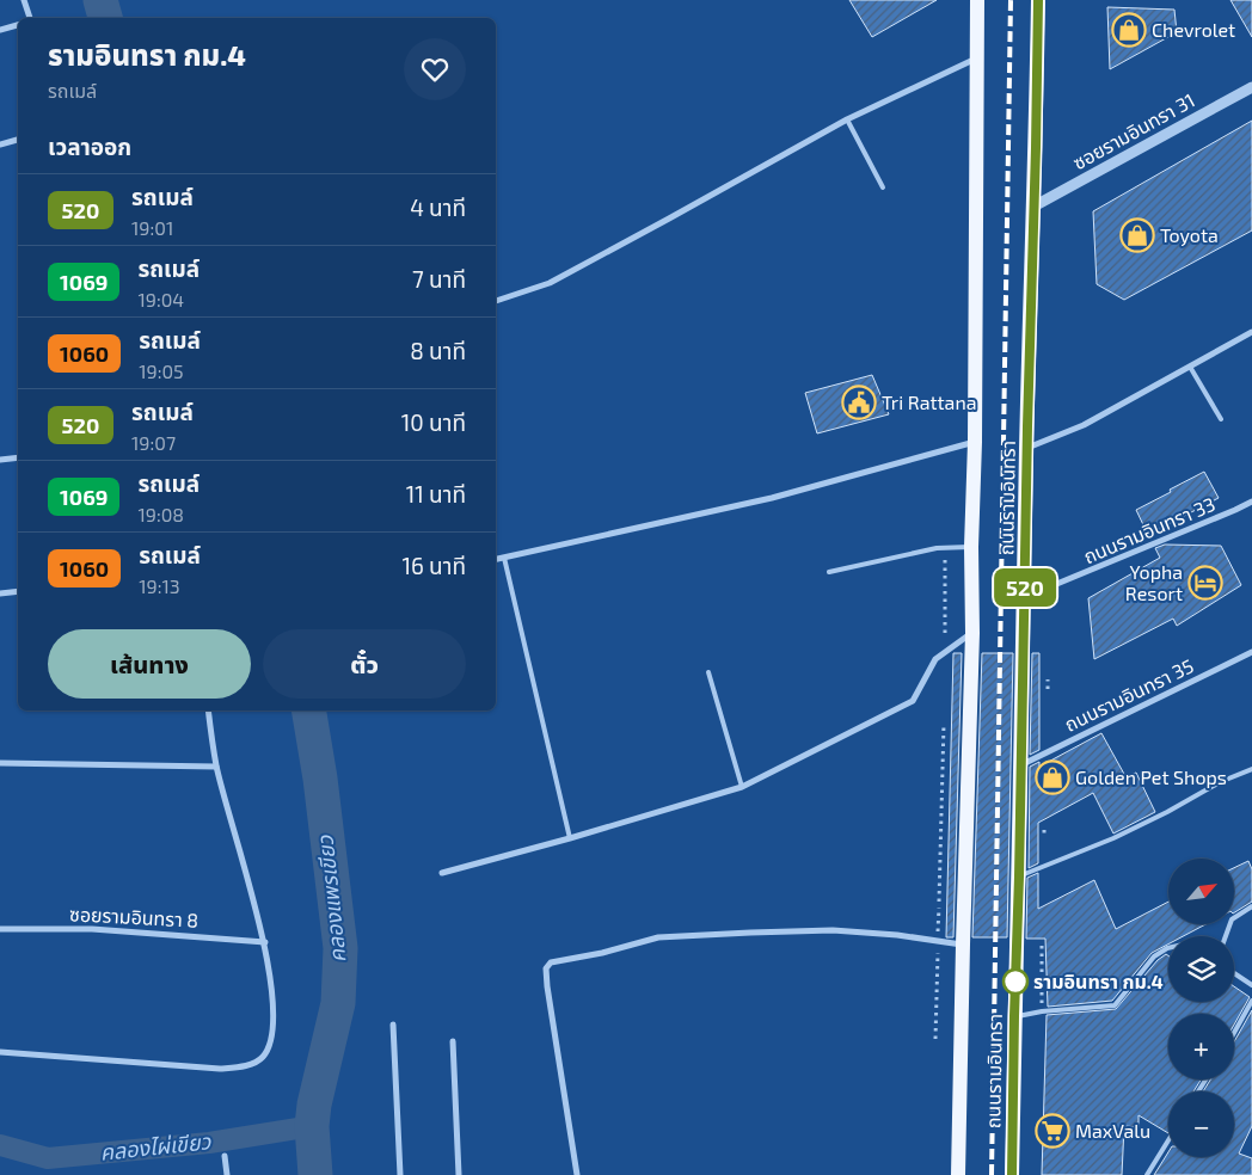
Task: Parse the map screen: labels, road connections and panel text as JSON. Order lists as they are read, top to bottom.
{
  "streets": {
    "main road": ["ถนนรามอินทรา"],
    "street": [
      "ซอยรามอินทรา 31",
      "ถนนรามอินทรา 33",
      "ถนนรามอินทรา 35",
      "ซอยรามอินทรา 8"
    ]
  },
  "crossings": [
    ["ซอยรามอินทรา 31", "ถนนรามอินทรา"],
    ["ถนนรามอินทรา", "ถนนรามอินทรา 33"],
    ["ถนนรามอินทรา", "ถนนรามอินทรา 35"]
  ],
  "water": ["คลองแพรเขียว", "คลองไผ่เขียว"],
  "places": {
    "shop": ["Chevrolet", "Toyota", "Golden Pet Shops"],
    "public building": ["Tri Rattana"],
    "hotel": ["Yopha Resort"],
    "other": ["รามอินทรา กม.4"],
    "supermarket": ["MaxValu"]
  },
  "lines": ["bus line 520"],
  "north": "top right",
  "page": {
    "on_map": "520",
    "heading": [
      ["รามอินทรา กม.4", "รถเมล์"],
      "เวลาออก"
    ],
    "list": [
      {
        "mark": "520",
        "name": "รถเมล์",
        "note": "19:01",
        "value": "4 นาที"
      },
      {
        "mark": "1069",
        "name": "รถเมล์",
        "note": "19:04",
        "value": "7 นาที"
      },
      {
        "mark": "1060",
        "name": "รถเมล์",
        "note": "19:05",
        "value": "8 นาที"
      },
      {
        "mark": "520",
        "name": "รถเมล์",
        "note": "19:07",
        "value": "10 นาที"
      },
      {
        "mark": "1069",
        "name": "รถเมล์",
        "note": "19:08",
        "value": "11 นาที"
      },
      {
        "mark": "1060",
        "name": "รถเมล์",
        "note": "19:13",
        "value": "16 นาที"
      }
    ],
    "buttons": ["เส้นทาง", "ตั๋ว"],
    "map_buttons": ["+", "−"]
  }
}
